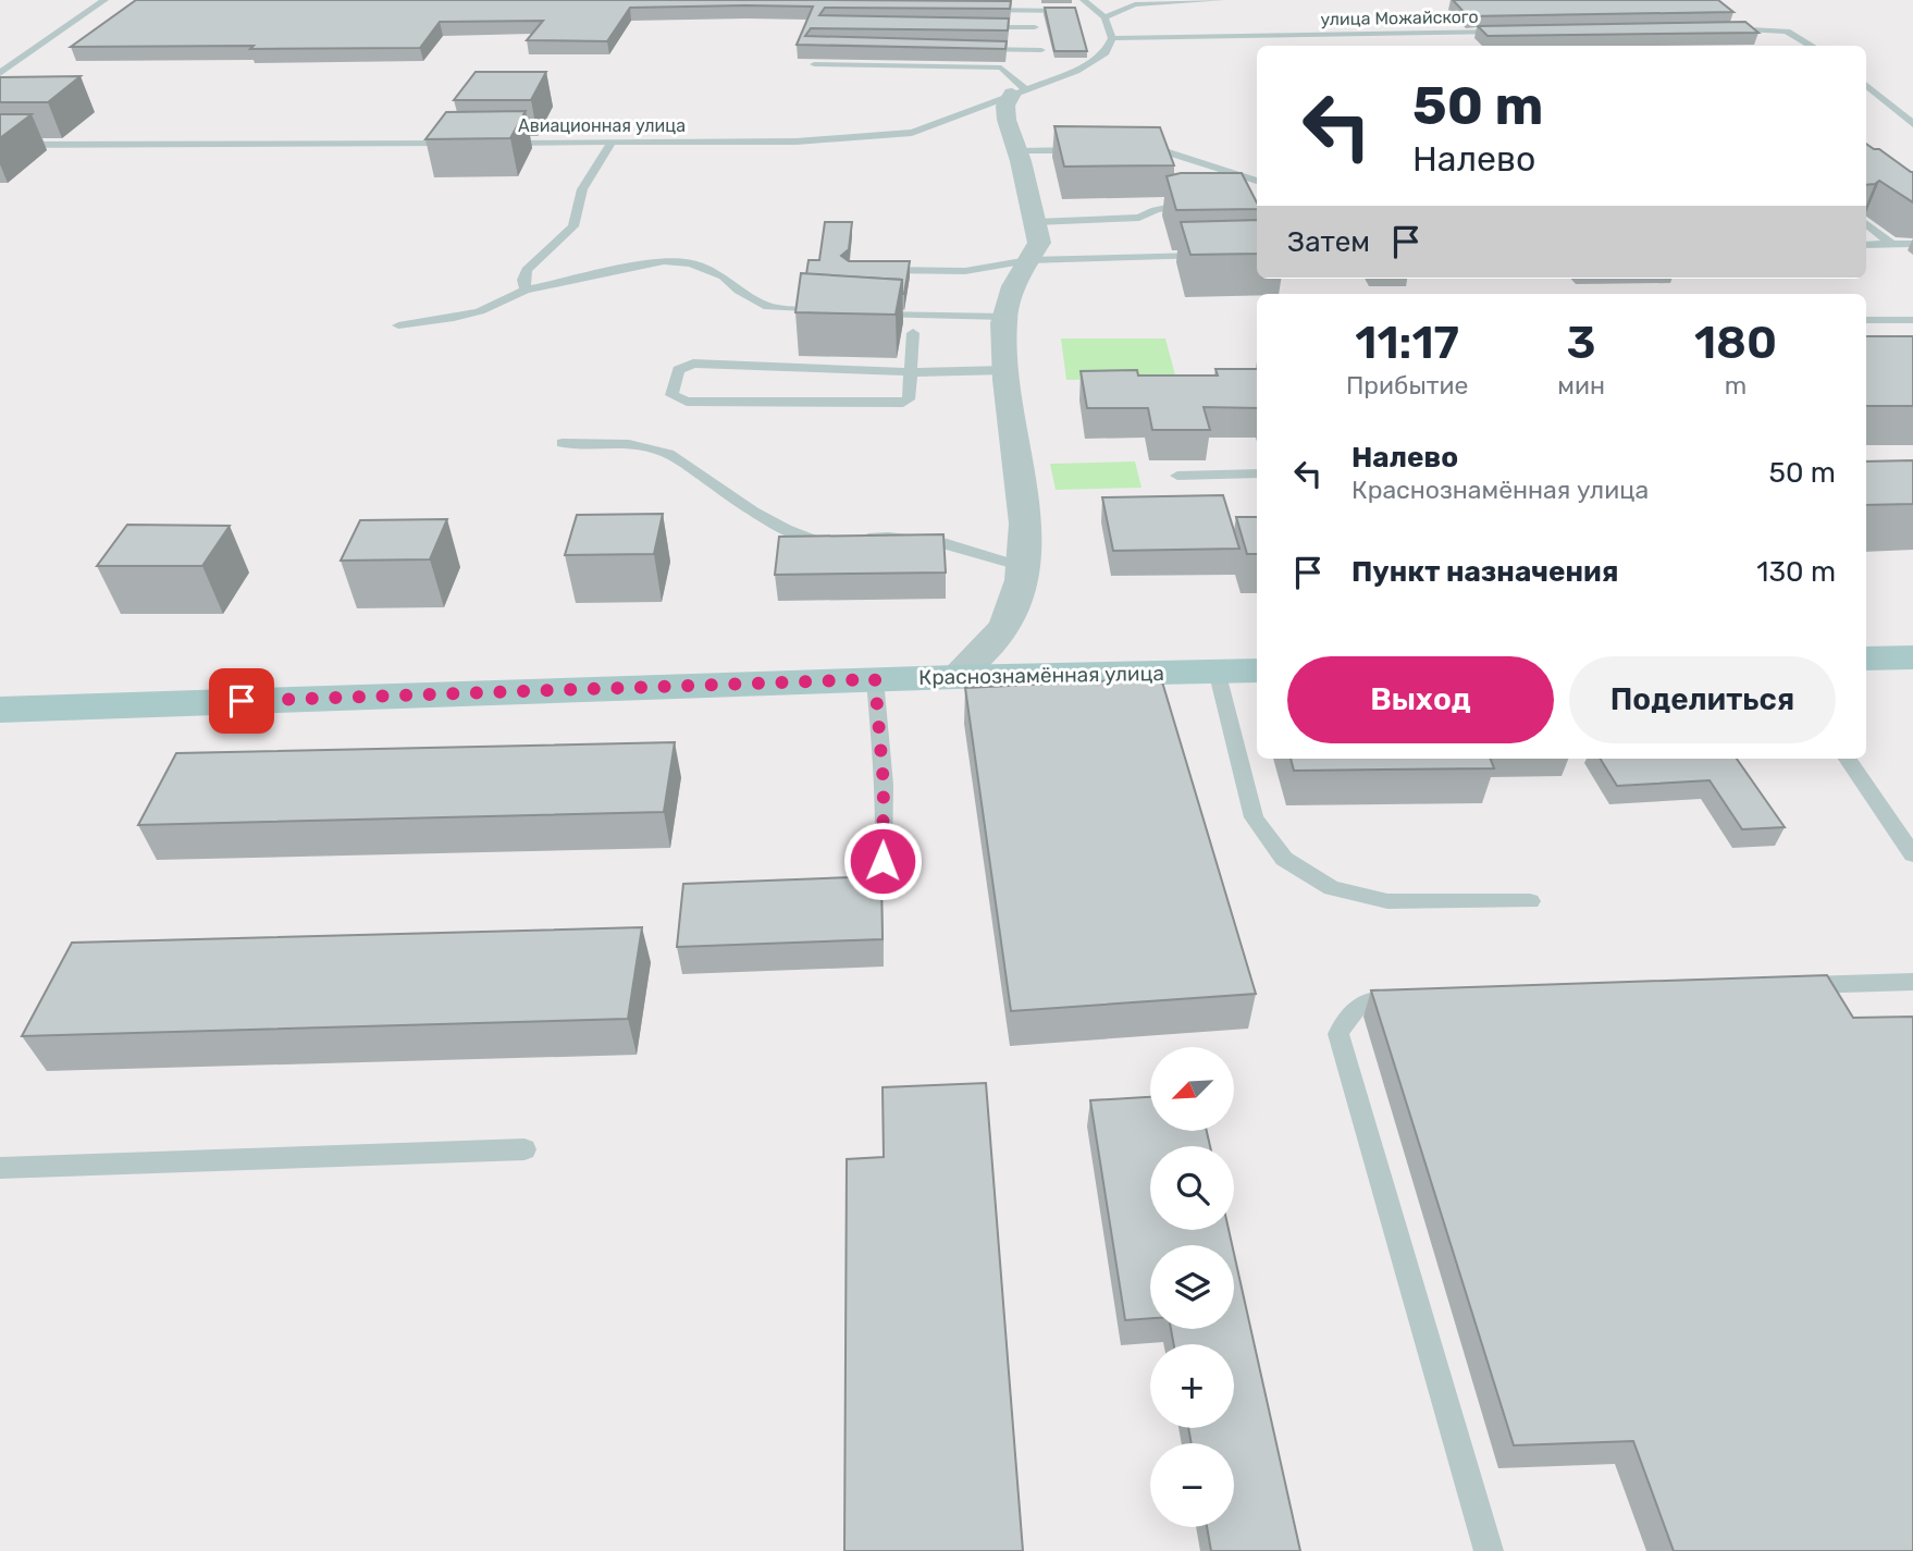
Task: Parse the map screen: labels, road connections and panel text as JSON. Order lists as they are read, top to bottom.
{
  "streets": {
    "main road": ["Краснознамённая улица"],
    "lane": ["улица Можайского", "Авиационная улица"]
  },
  "crossings": [
    ["улица Можайского", "Авиационная улица"]
  ],
  "north": "bottom left",
  "page": {
    "turn": ["50 m", "Налево"],
    "then": "Затем",
    "eta": [
      "11:17",
      "Прибытие",
      "3",
      "мин",
      "180",
      "m"
    ],
    "list": [
      {
        "name": "Налево",
        "note": "Краснознамённая улица",
        "value": "50 m"
      },
      {
        "name": "Пункт назначения",
        "value": "130 m"
      }
    ],
    "buttons": ["Выход", "Поделиться"],
    "map_buttons": ["+", "−"]
  }
}
